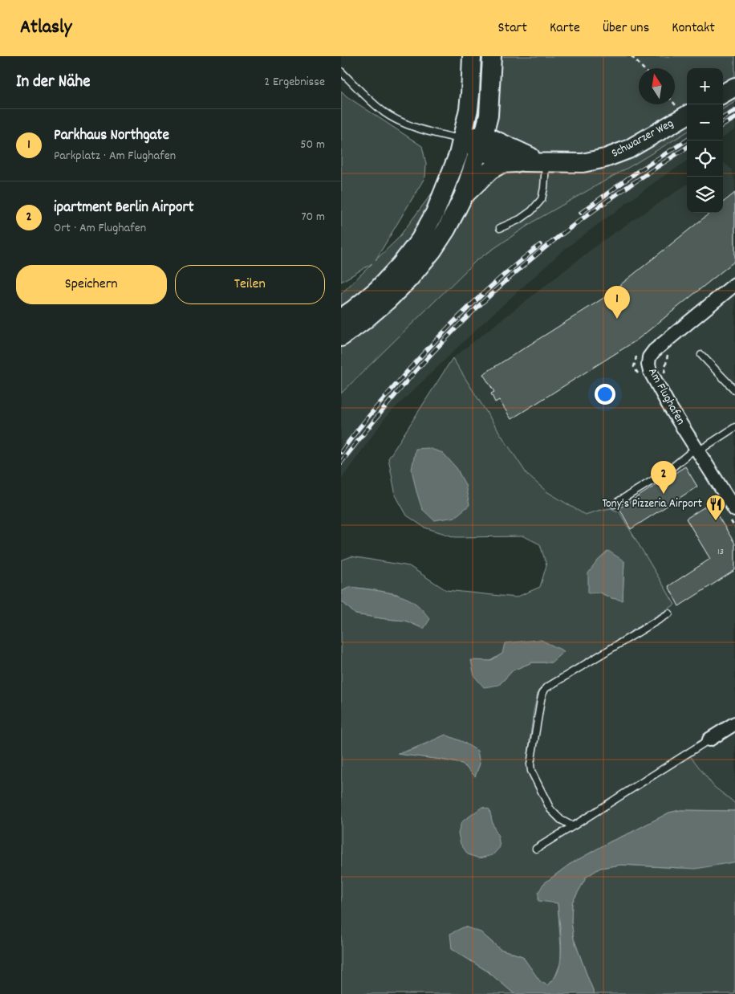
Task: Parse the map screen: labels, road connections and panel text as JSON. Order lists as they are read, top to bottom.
{
  "streets": {
    "street": ["Schwarzer Weg", "Am Flughafen"]
  },
  "places": {
    "restaurant": ["Tony's Pizzeria Airport"]
  },
  "house_numbers": ["13"],
  "north": "top",
  "page": {
    "header": "Atlasly",
    "nav": [
      "Start",
      "Karte",
      "Über uns",
      "Kontakt"
    ],
    "heading": ["In der Nähe", "2 Ergebnisse"],
    "map_buttons": ["+", "−"],
    "list": [
      {
        "mark": "1",
        "name": "Parkhaus Northgate",
        "note": "Parkplatz · Am Flughafen",
        "value": "50 m"
      },
      {
        "mark": "2",
        "name": "ipartment Berlin Airport",
        "note": "Ort · Am Flughafen",
        "value": "70 m"
      }
    ],
    "buttons": ["Speichern", "Teilen"],
    "pins": ["1", "2"]
  }
}
